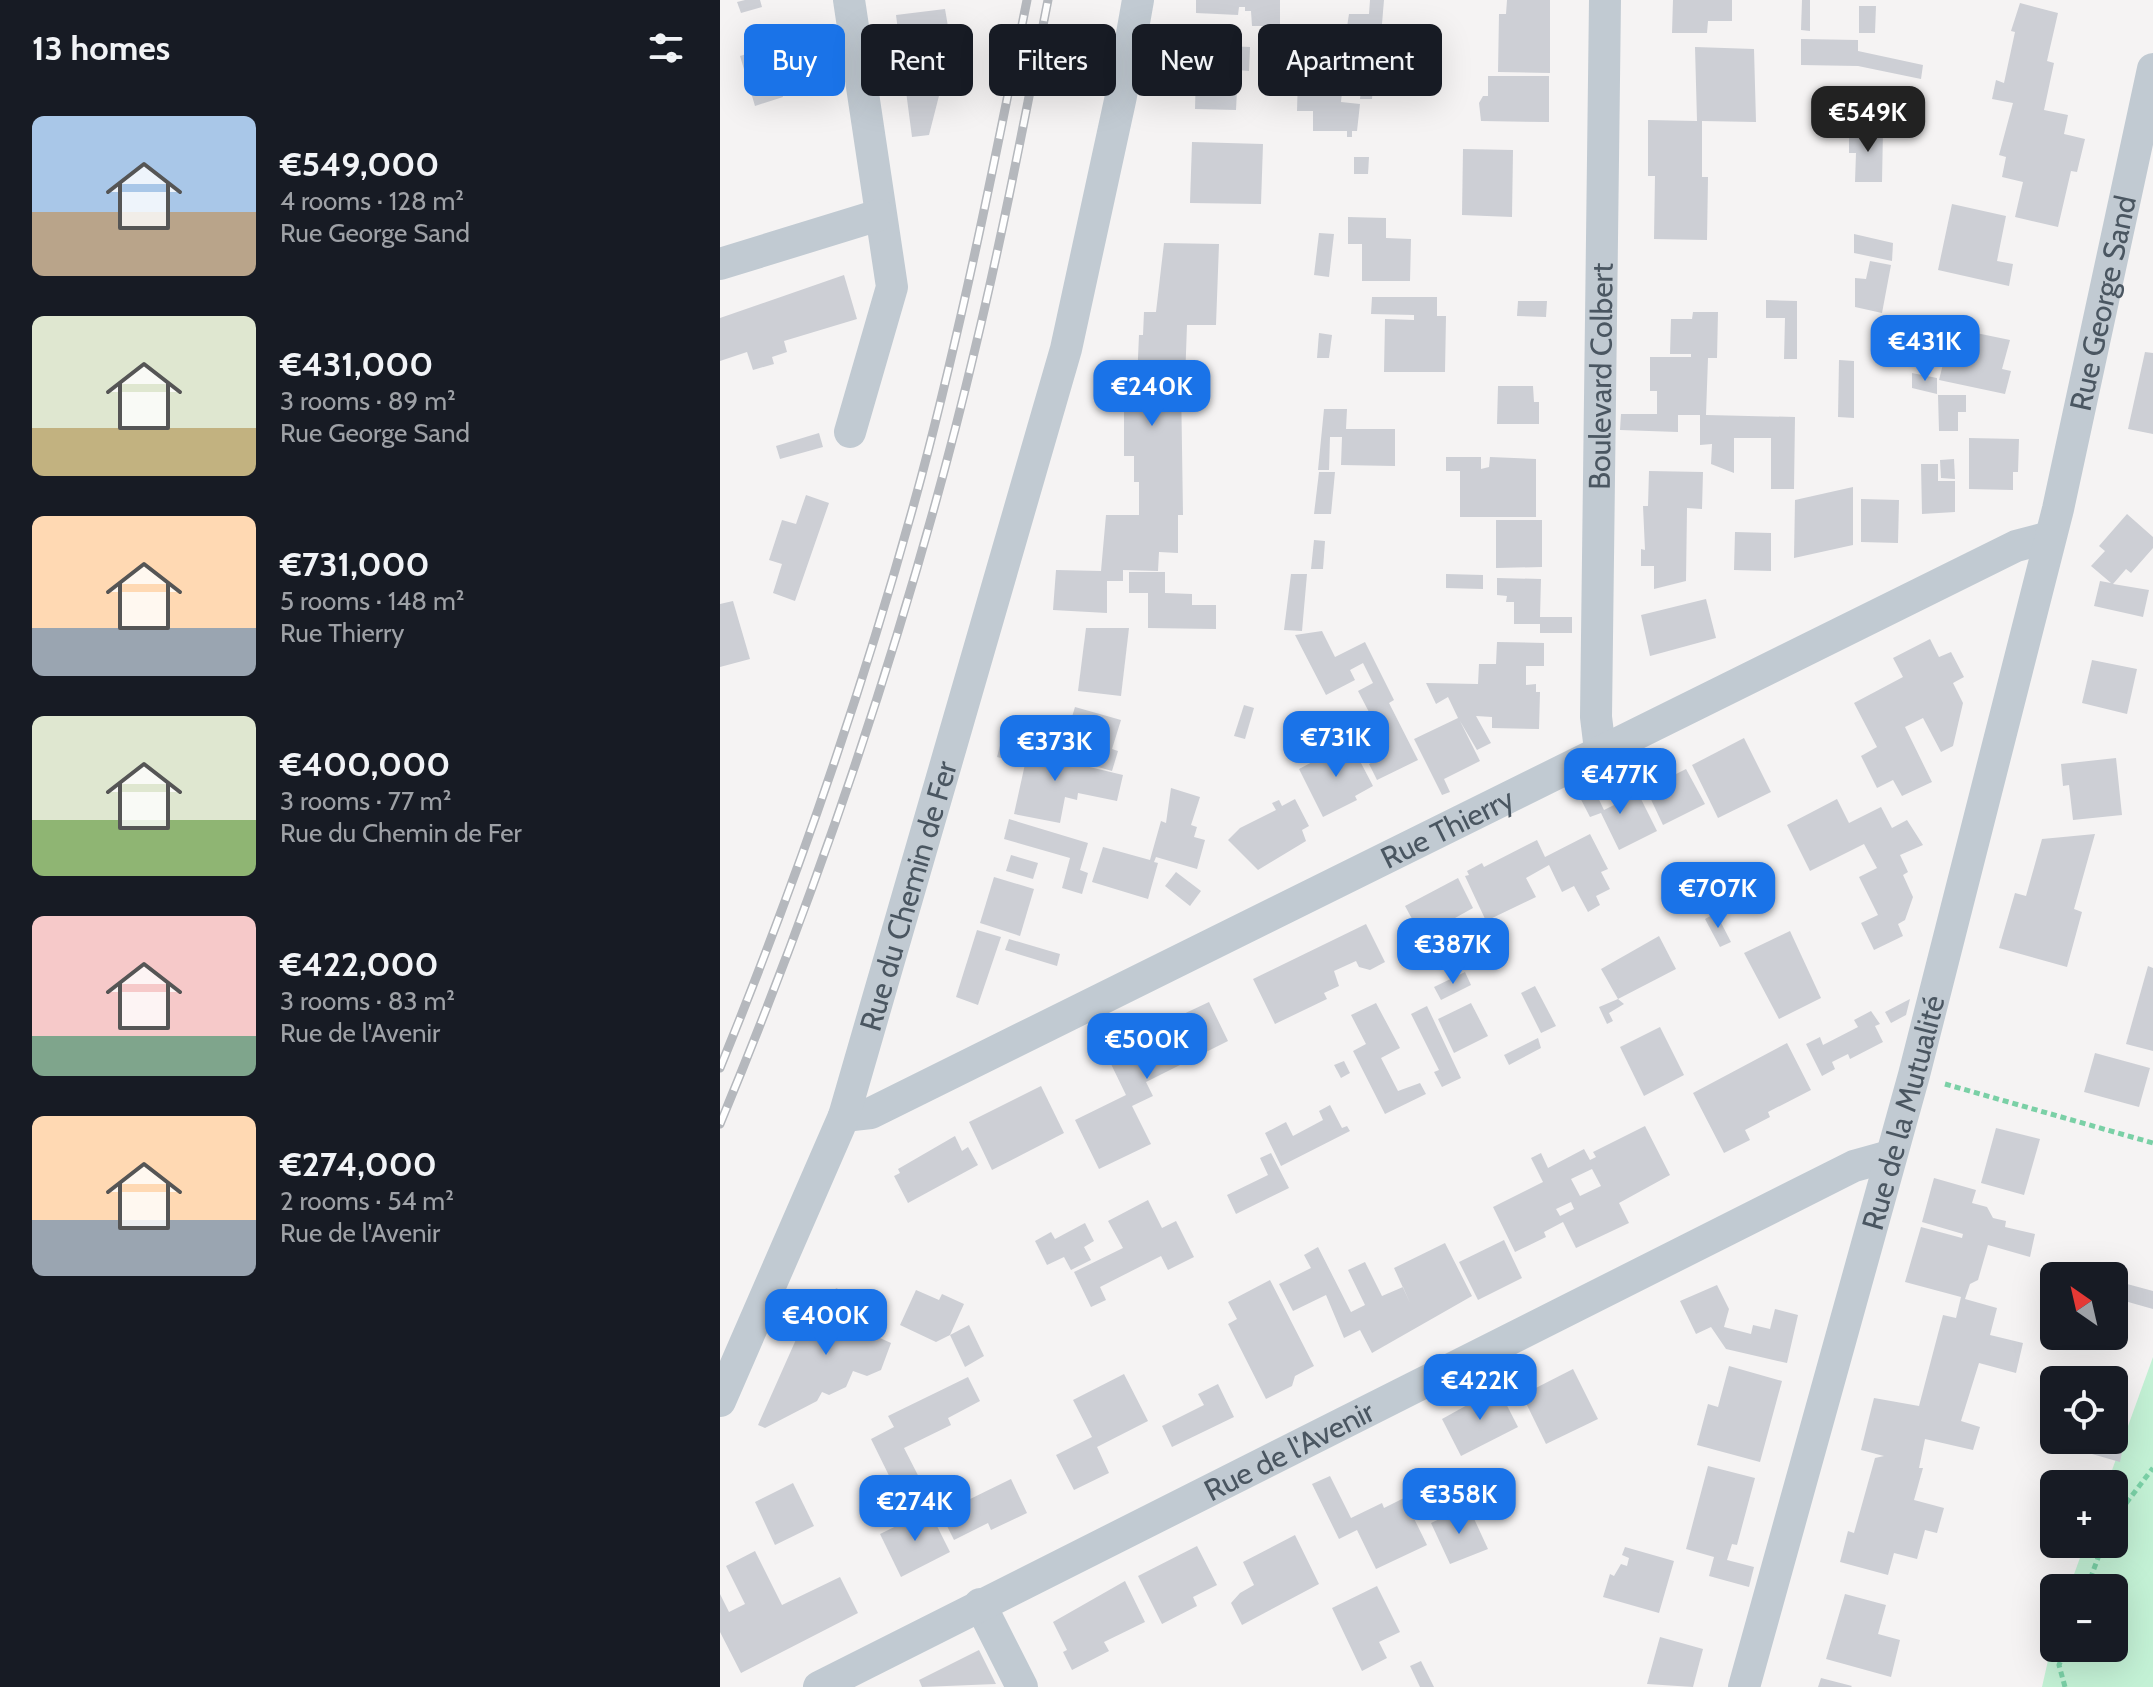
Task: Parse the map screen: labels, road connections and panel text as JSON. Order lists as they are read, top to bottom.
{
  "streets": {
    "street": [
      "Rue George Sand",
      "Boulevard Colbert",
      "Rue Thierry",
      "Rue du Chemin de Fer",
      "Rue de la Mutualité",
      "Rue de l'Avenir"
    ]
  },
  "crossings": [
    ["Rue George Sand", "Rue Thierry"],
    ["Rue George Sand", "Rue de la Mutualité"],
    ["Boulevard Colbert", "Rue Thierry"],
    ["Rue Thierry", "Rue du Chemin de Fer"],
    ["Rue Thierry", "Rue de la Mutualité"],
    ["Rue de la Mutualité", "Rue de l'Avenir"]
  ],
  "north": "top left",
  "page": {
    "heading": "13 homes",
    "chip": [
      "Buy",
      "Rent",
      "Filters",
      "New",
      "Apartment"
    ],
    "price": [
      "€549K",
      "€431K",
      "€240K",
      "€731K",
      "€373K",
      "€477K",
      "€707K",
      "€387K",
      "€500K",
      "€400K",
      "€422K",
      "€358K",
      "€274K"
    ],
    "list": [
      {
        "name": "€549,000",
        "note": "4 rooms · 128 m² · Rue George Sand"
      },
      {
        "name": "€431,000",
        "note": "3 rooms · 89 m² · Rue George Sand"
      },
      {
        "name": "€731,000",
        "note": "5 rooms · 148 m² · Rue Thierry"
      },
      {
        "name": "€400,000",
        "note": "3 rooms · 77 m² · Rue du Chemin de Fer"
      },
      {
        "name": "€422,000",
        "note": "3 rooms · 83 m² · Rue de l'Avenir"
      },
      {
        "name": "€274,000",
        "note": "2 rooms · 54 m² · Rue de l'Avenir"
      }
    ],
    "map_buttons": ["+", "−"]
  }
}
